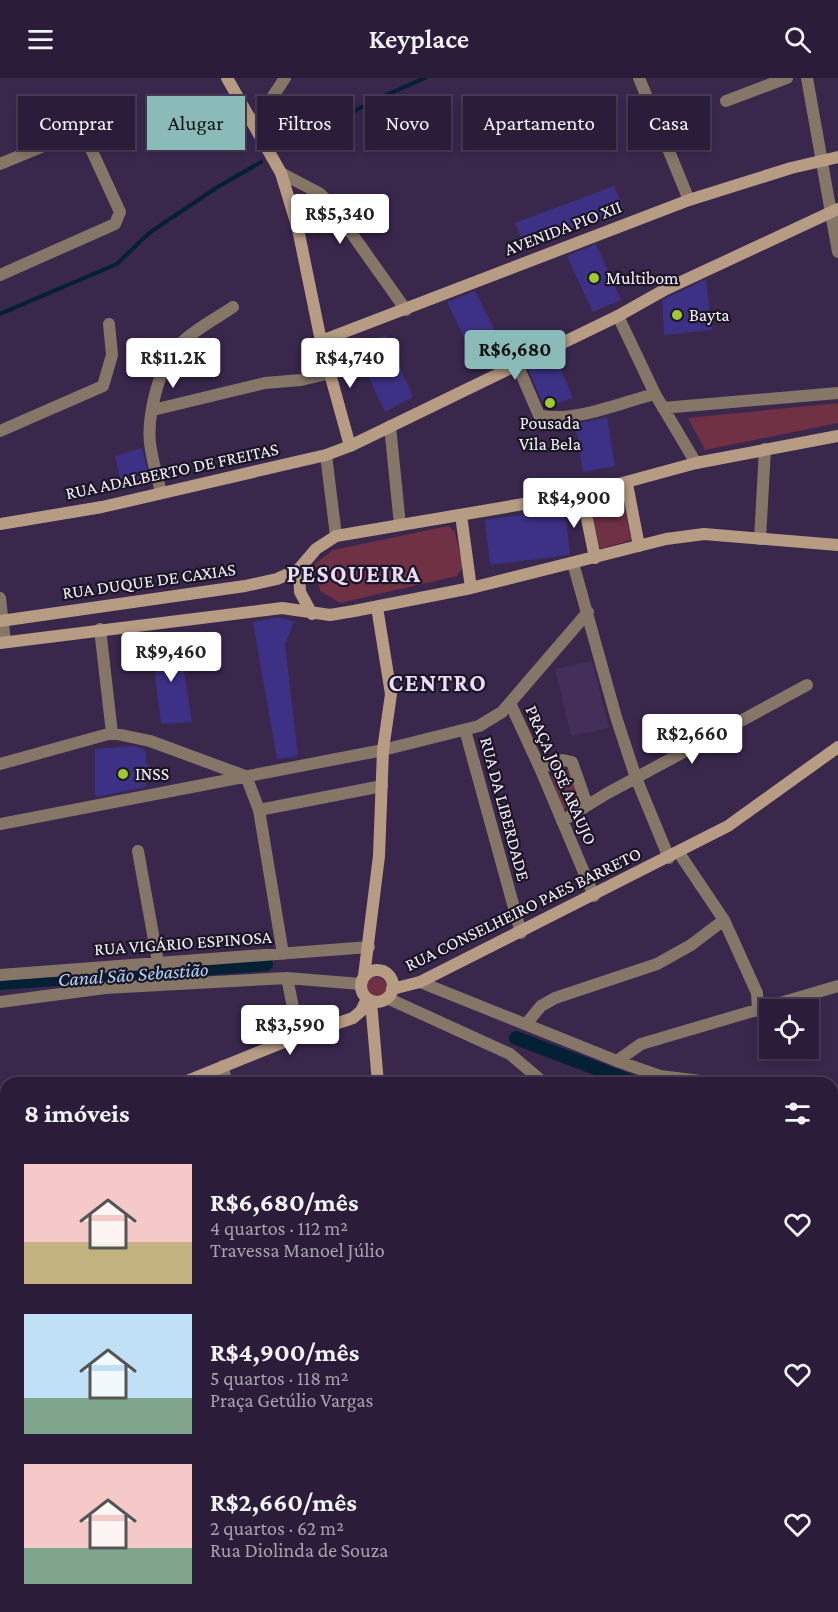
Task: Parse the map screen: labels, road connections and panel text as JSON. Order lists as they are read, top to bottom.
{
  "streets": {
    "main road": [
      "AVENIDA PIO XII",
      "RUA ADALBERTO DE FREITAS",
      "RUA DUQUE DE CAXIAS",
      "RUA CONSELHEIRO PAES BARRETO"
    ],
    "street": ["PRAÇA JOSÉ ARAUJO", "RUA DA LIBERDADE", "RUA VIGÁRIO ESPINOSA"]
  },
  "crossings": [
    ["PRAÇA JOSÉ ARAUJO", "RUA CONSELHEIRO PAES BARRETO"],
    ["RUA DA LIBERDADE", "RUA CONSELHEIRO PAES BARRETO"]
  ],
  "districts": ["PESQUEIRA", "CENTRO"],
  "water": ["Canal São Sebastião"],
  "places": [
    "Multibom",
    "Bayta",
    "Pousada Vila Bela",
    "INSS"
  ],
  "page": {
    "header": "Keyplace",
    "chip": [
      "Comprar",
      "Alugar",
      "Filtros",
      "Novo",
      "Apartamento",
      "Casa"
    ],
    "price": [
      "R$5,340",
      "R$6,680",
      "R$11.2K",
      "R$4,740",
      "R$4,900",
      "R$9,460",
      "R$2,660",
      "R$3,590"
    ],
    "heading": "8 imóveis",
    "list": [
      {
        "name": "R$6,680/mês",
        "note": "4 quartos · 112 m² · Travessa Manoel Júlio"
      },
      {
        "name": "R$4,900/mês",
        "note": "5 quartos · 118 m² · Praça Getúlio Vargas"
      },
      {
        "name": "R$2,660/mês",
        "note": "2 quartos · 62 m² · Rua Diolinda de Souza"
      }
    ]
  }
}
